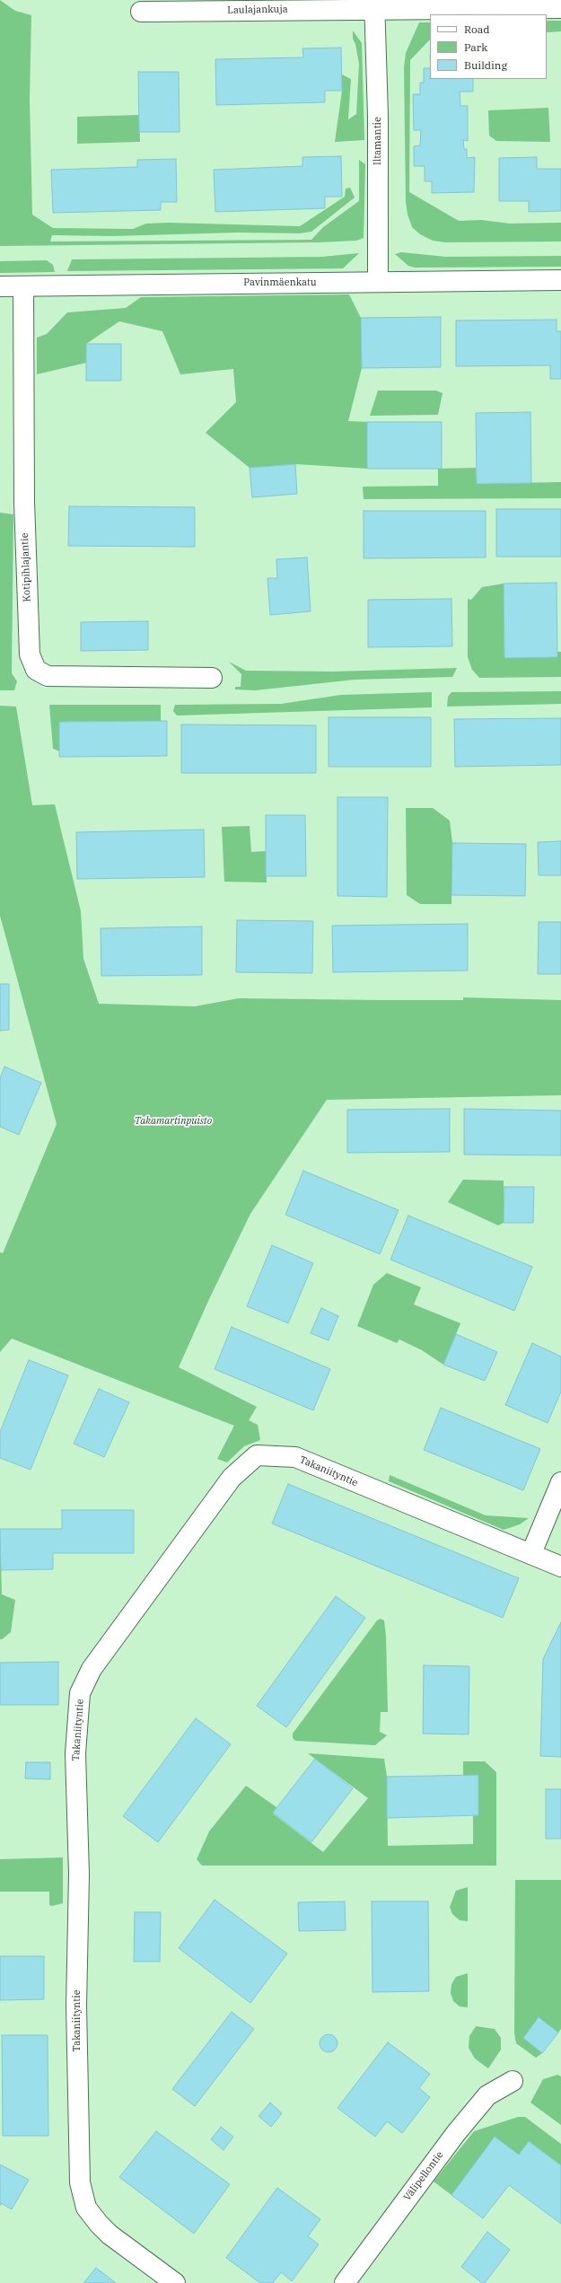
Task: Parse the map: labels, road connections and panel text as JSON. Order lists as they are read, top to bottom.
{
  "streets": {
    "street": [
      "Laulajankuja",
      "Iltamantie",
      "Pavinmäenkatu",
      "Kotipihlajantie",
      "Takaniityntie",
      "Välipellontie"
    ]
  },
  "crossings": [
    ["Laulajankuja", "Iltamantie"],
    ["Iltamantie", "Pavinmäenkatu"],
    ["Pavinmäenkatu", "Kotipihlajantie"]
  ],
  "parks": ["Takamartinpuisto"],
  "legend": ["Road", "Park", "Building"]
}
